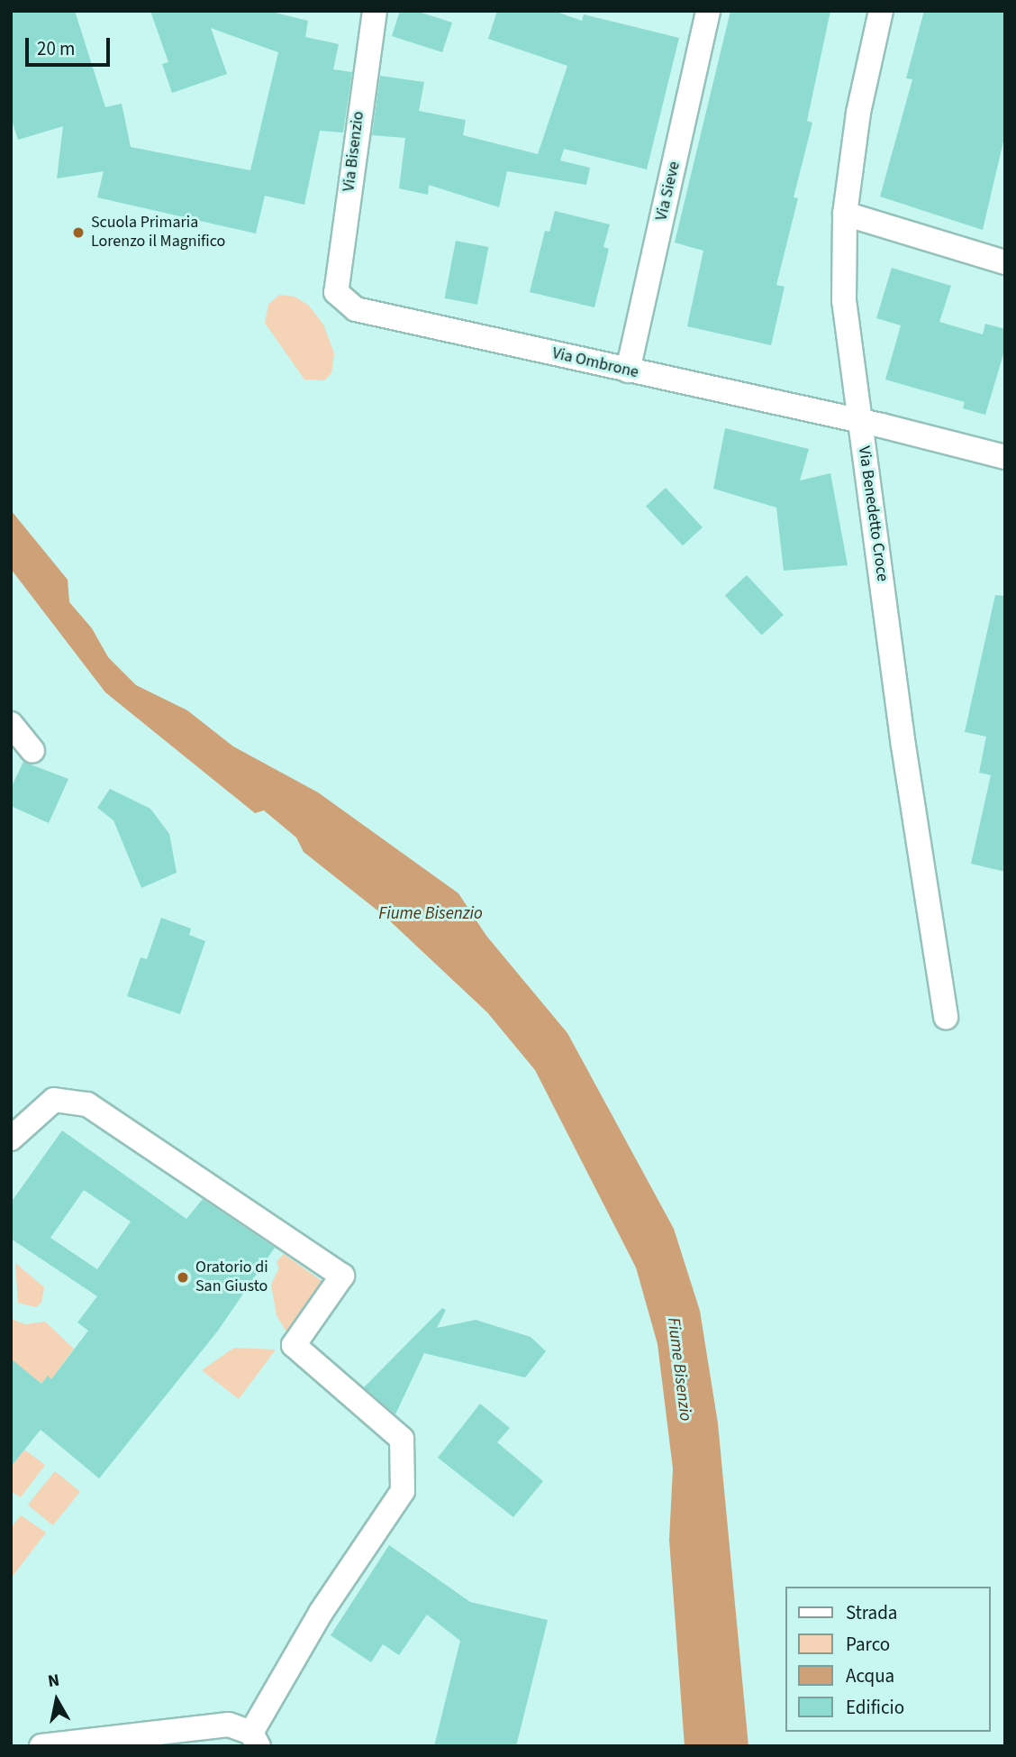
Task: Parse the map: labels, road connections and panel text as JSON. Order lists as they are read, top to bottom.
{
  "streets": {
    "street": [
      "Via Bisenzio",
      "Via Sieve",
      "Via Ombrone",
      "Via Benedetto Croce"
    ]
  },
  "crossings": [
    ["Via Bisenzio", "Via Ombrone"],
    ["Via Sieve", "Via Ombrone"],
    ["Via Ombrone", "Via Benedetto Croce"]
  ],
  "water": ["Fiume Bisenzio"],
  "places": ["Scuola Primaria Lorenzo il Magnifico", "Oratorio di San Giusto"],
  "legend": [
    "Strada",
    "Parco",
    "Acqua",
    "Edificio"
  ],
  "scale_bar": "20 m",
  "north": "top"
}
